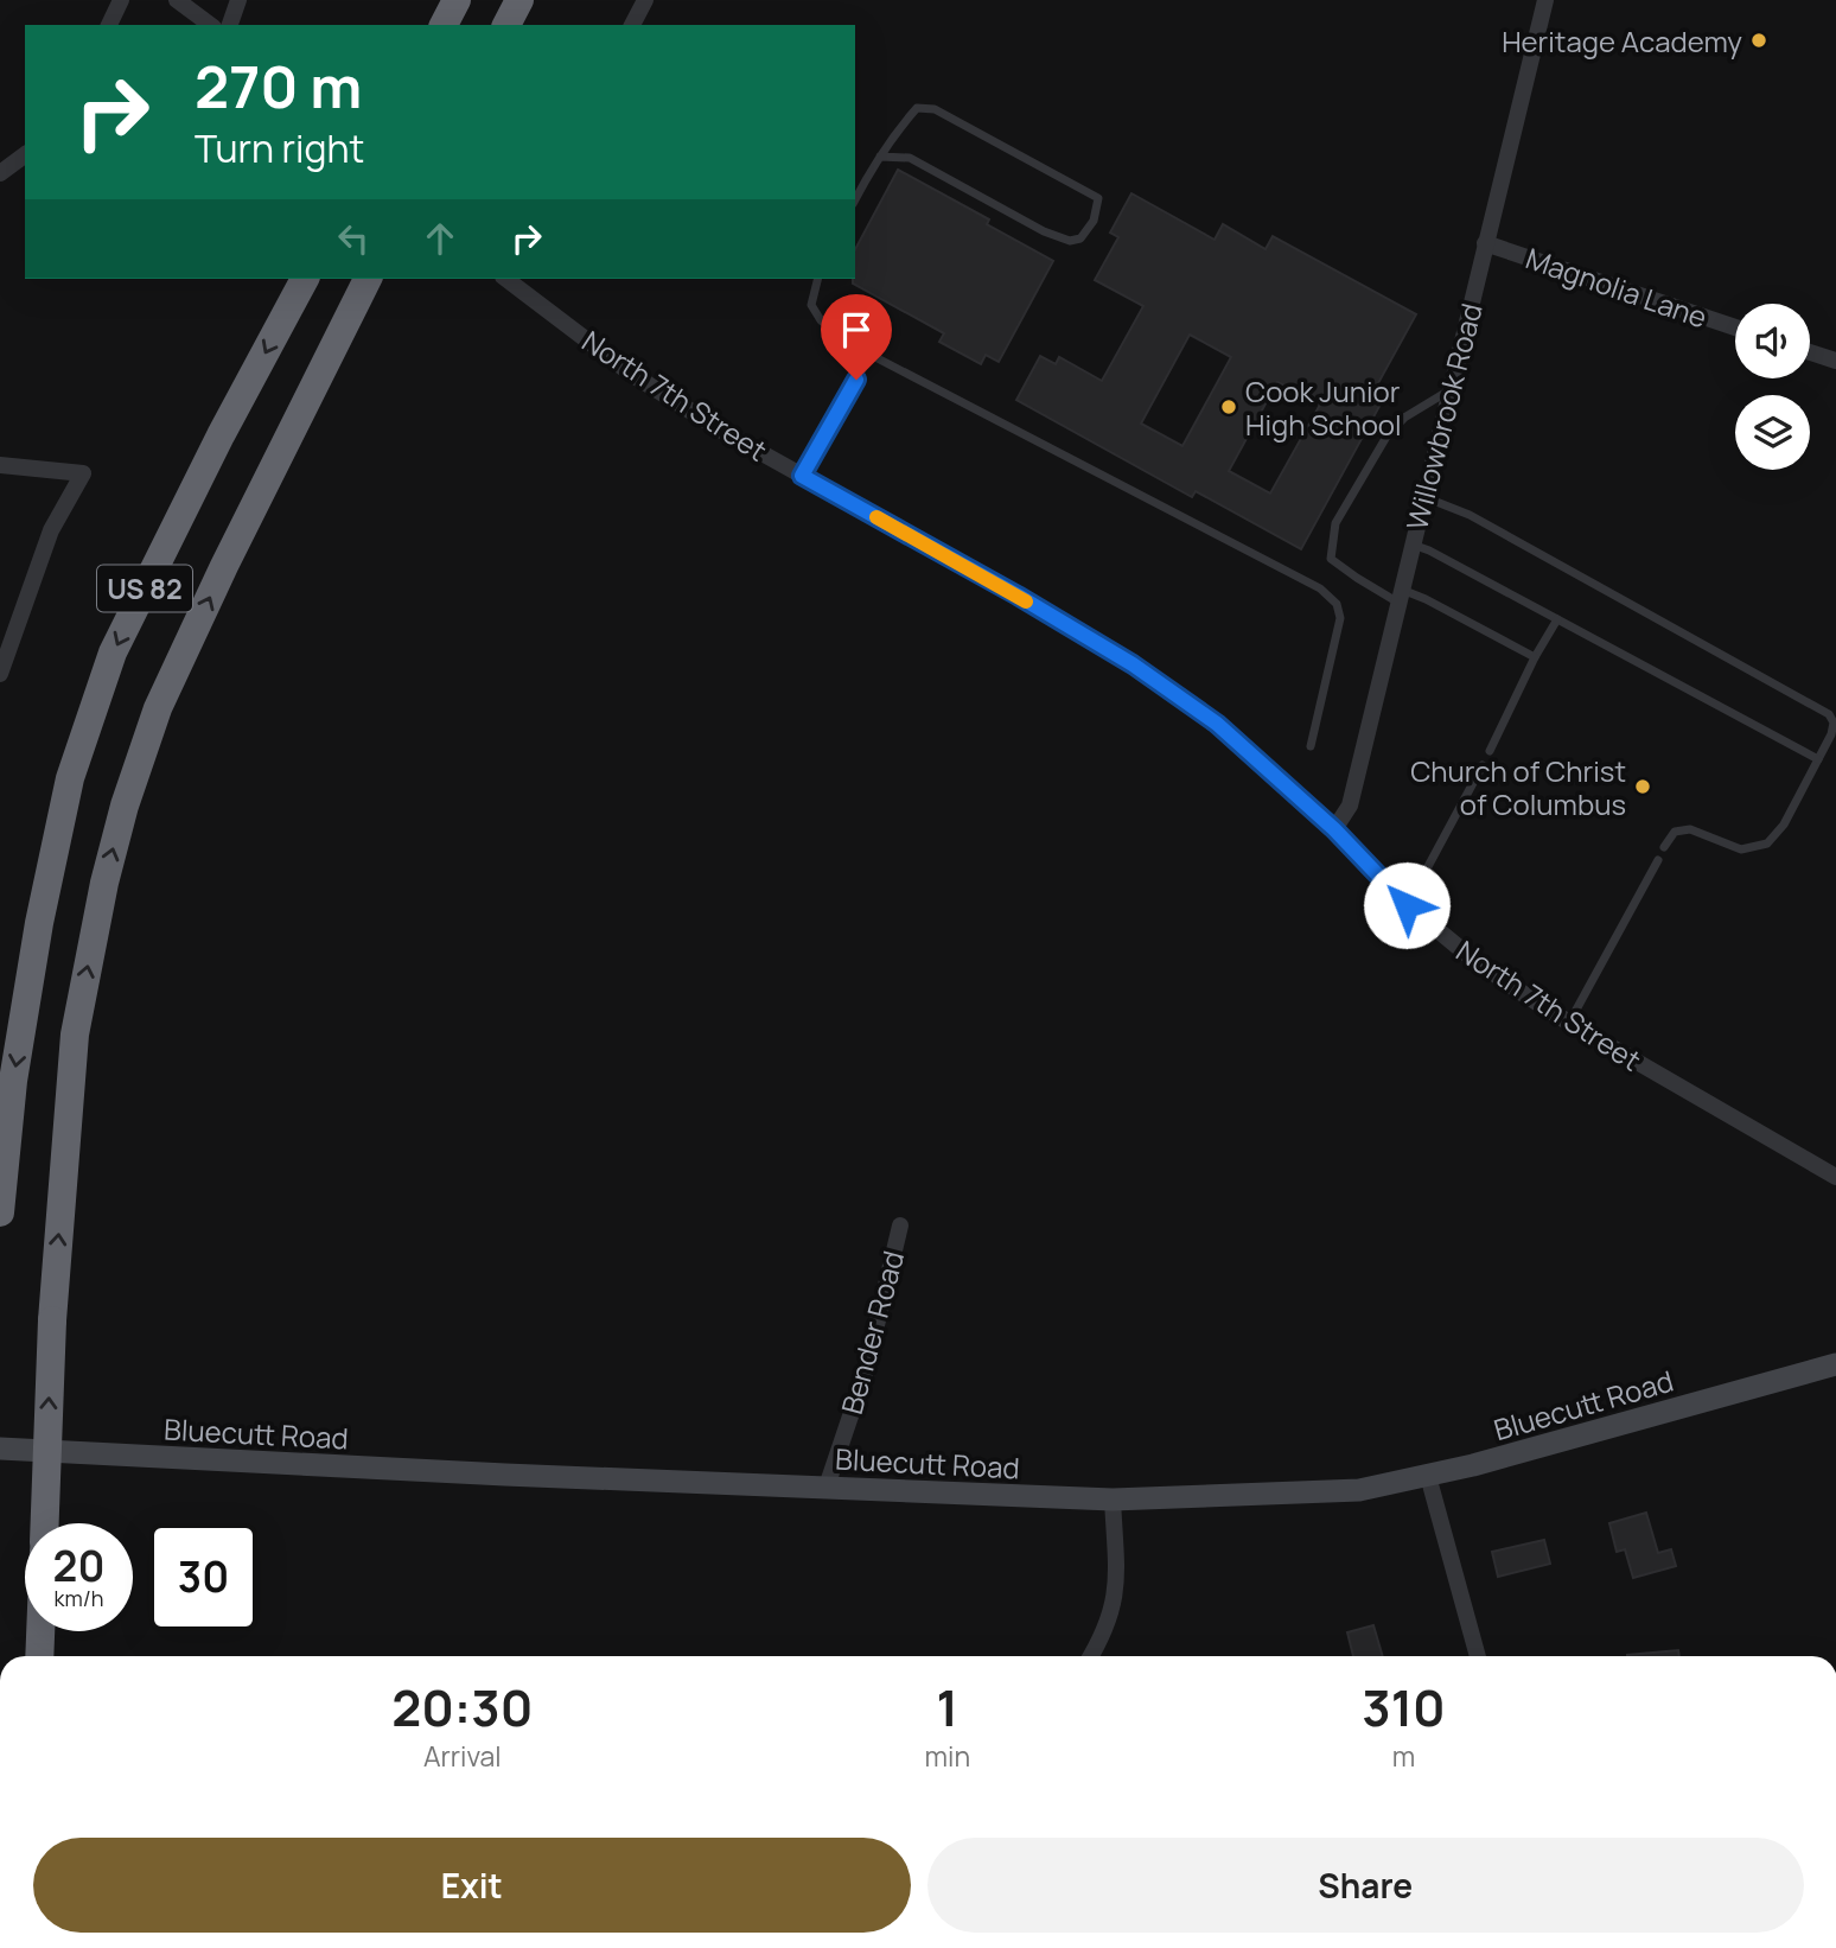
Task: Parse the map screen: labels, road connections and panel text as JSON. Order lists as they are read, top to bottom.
{
  "streets": {
    "highway": ["US 82"],
    "street": [
      "Magnolia Lane",
      "North 7th Street",
      "Willowbrook Road",
      "Bender Road",
      "Bluecutt Road"
    ]
  },
  "crossings": [
    ["Magnolia Lane", "Willowbrook Road"],
    ["North 7th Street", "Willowbrook Road"],
    ["Bender Road", "Bluecutt Road"]
  ],
  "places": ["Heritage Academy", "Cook Junior High School", "Church of Christ of Columbus"],
  "page": {
    "turn": ["270 m", "Turn right"],
    "speed": "20 km/h",
    "limit": "30",
    "eta": [
      "20:30",
      "Arrival",
      "1",
      "min",
      "310",
      "m"
    ],
    "buttons": ["Exit", "Share"]
  }
}
